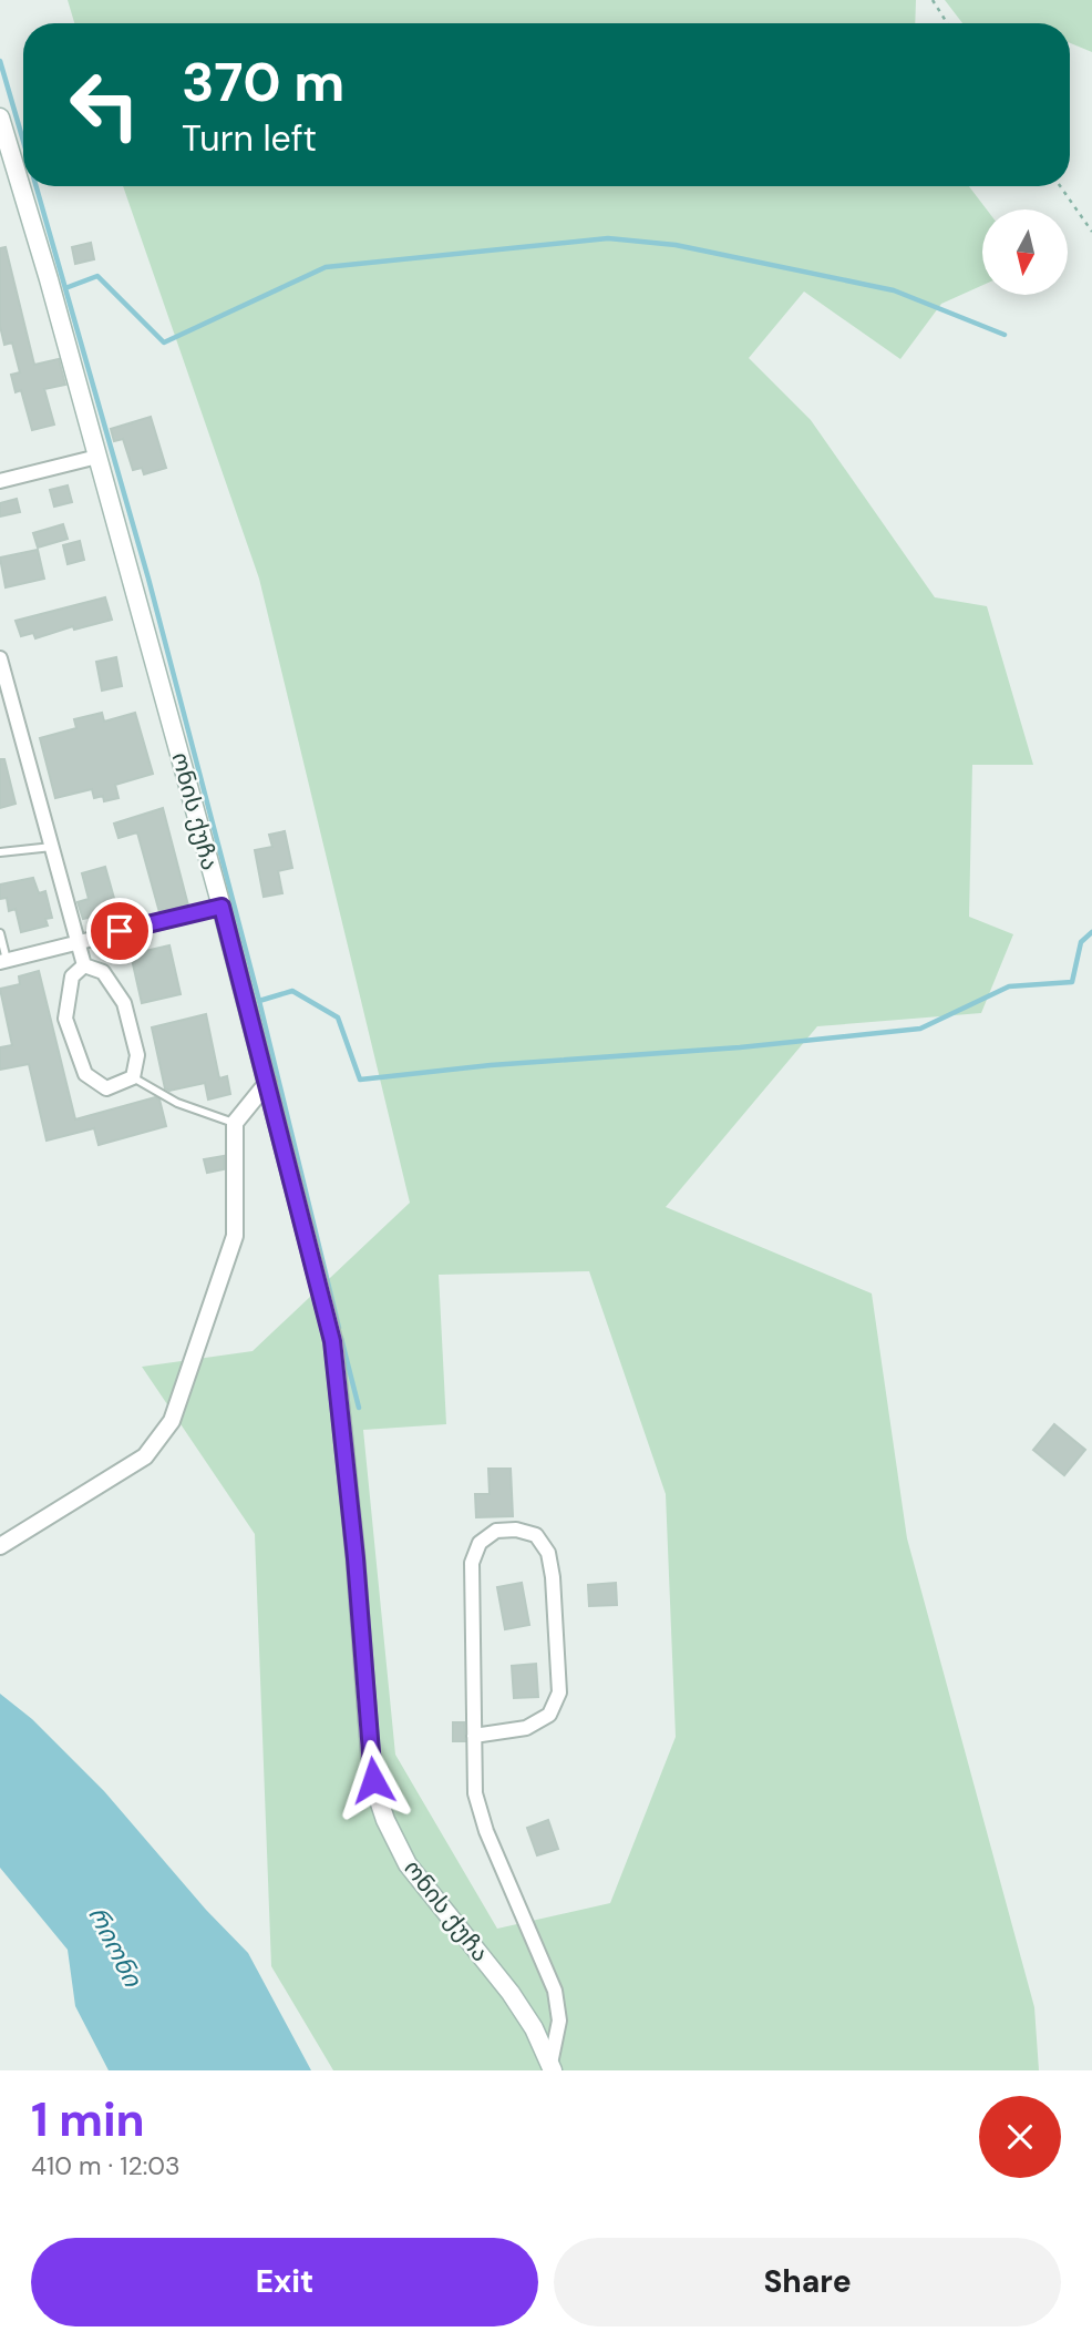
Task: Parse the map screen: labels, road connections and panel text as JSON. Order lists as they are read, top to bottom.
{
  "streets": {
    "main road": ["ონის ქუჩა"]
  },
  "water": ["რიონი"],
  "north": "bottom",
  "page": {
    "turn": ["370 m", "Turn left"],
    "heading": ["1 min", "410 m · 12:03"],
    "buttons": ["Exit", "Share"]
  }
}
